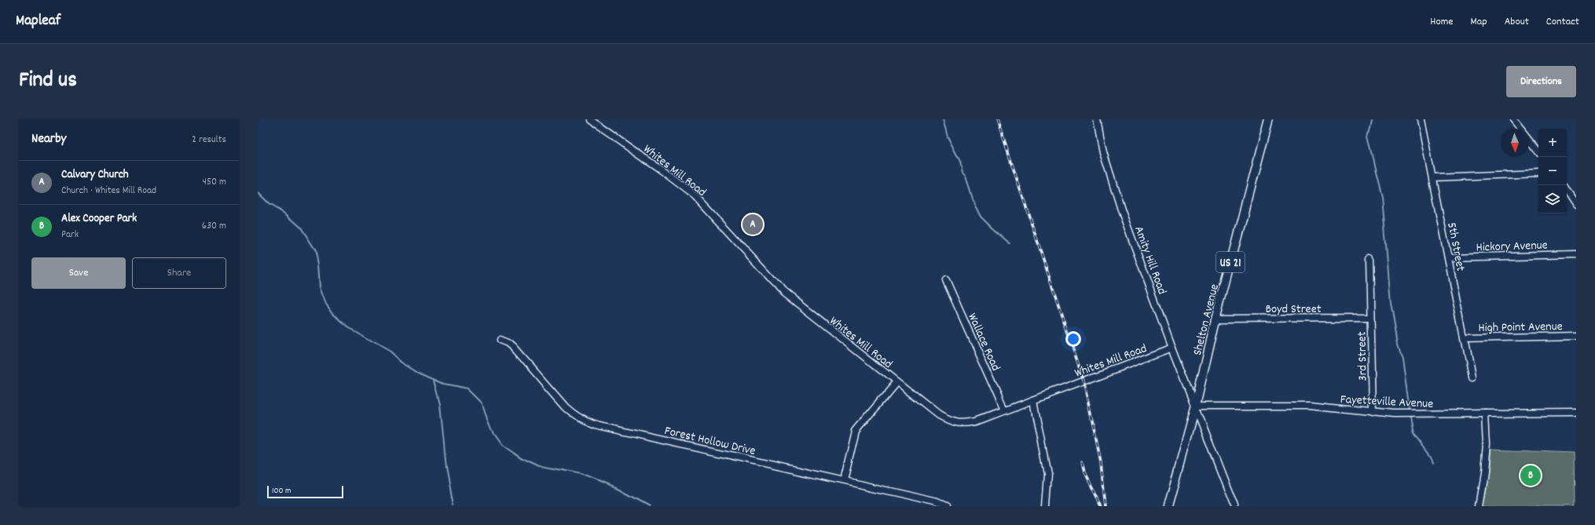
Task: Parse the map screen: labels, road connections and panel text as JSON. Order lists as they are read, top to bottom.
{
  "streets": {
    "main road": ["US 21", "Shelton Avenue"],
    "street": [
      "Whites Mill Road",
      "Hickory Avenue",
      "5th Street",
      "Amity Hill Road",
      "Boyd Street",
      "High Point Avenue",
      "Wallace Road",
      "3rd Street",
      "Fayetteville Avenue",
      "Forest Hollow Drive"
    ]
  },
  "crossings": [
    ["Whites Mill Road", "Amity Hill Road"],
    ["Whites Mill Road", "Wallace Road"],
    ["Hickory Avenue", "5th Street"],
    ["5th Street", "High Point Avenue"],
    ["Amity Hill Road", "Shelton Avenue"],
    ["Amity Hill Road", "Fayetteville Avenue"],
    ["Boyd Street", "Shelton Avenue"],
    ["Boyd Street", "3rd Street"],
    ["Shelton Avenue", "Fayetteville Avenue"],
    ["3rd Street", "Fayetteville Avenue"]
  ],
  "scale_bar": "100 m",
  "north": "bottom",
  "page": {
    "header": "Mapleaf",
    "nav": [
      "Home",
      "Map",
      "About",
      "Contact"
    ],
    "title": "Find us",
    "buttons": [
      "Directions",
      ["Save", "Share"]
    ],
    "heading": ["Nearby", "2 results"],
    "map_buttons": ["+", "−"],
    "list": [
      {
        "mark": "A",
        "name": "Calvary Church",
        "note": "Church · Whites Mill Road",
        "value": "450 m"
      },
      {
        "mark": "B",
        "name": "Alex Cooper Park",
        "note": "Park",
        "value": "630 m"
      }
    ],
    "pins": ["A", "B"],
    "scale": "100 m"
  }
}
